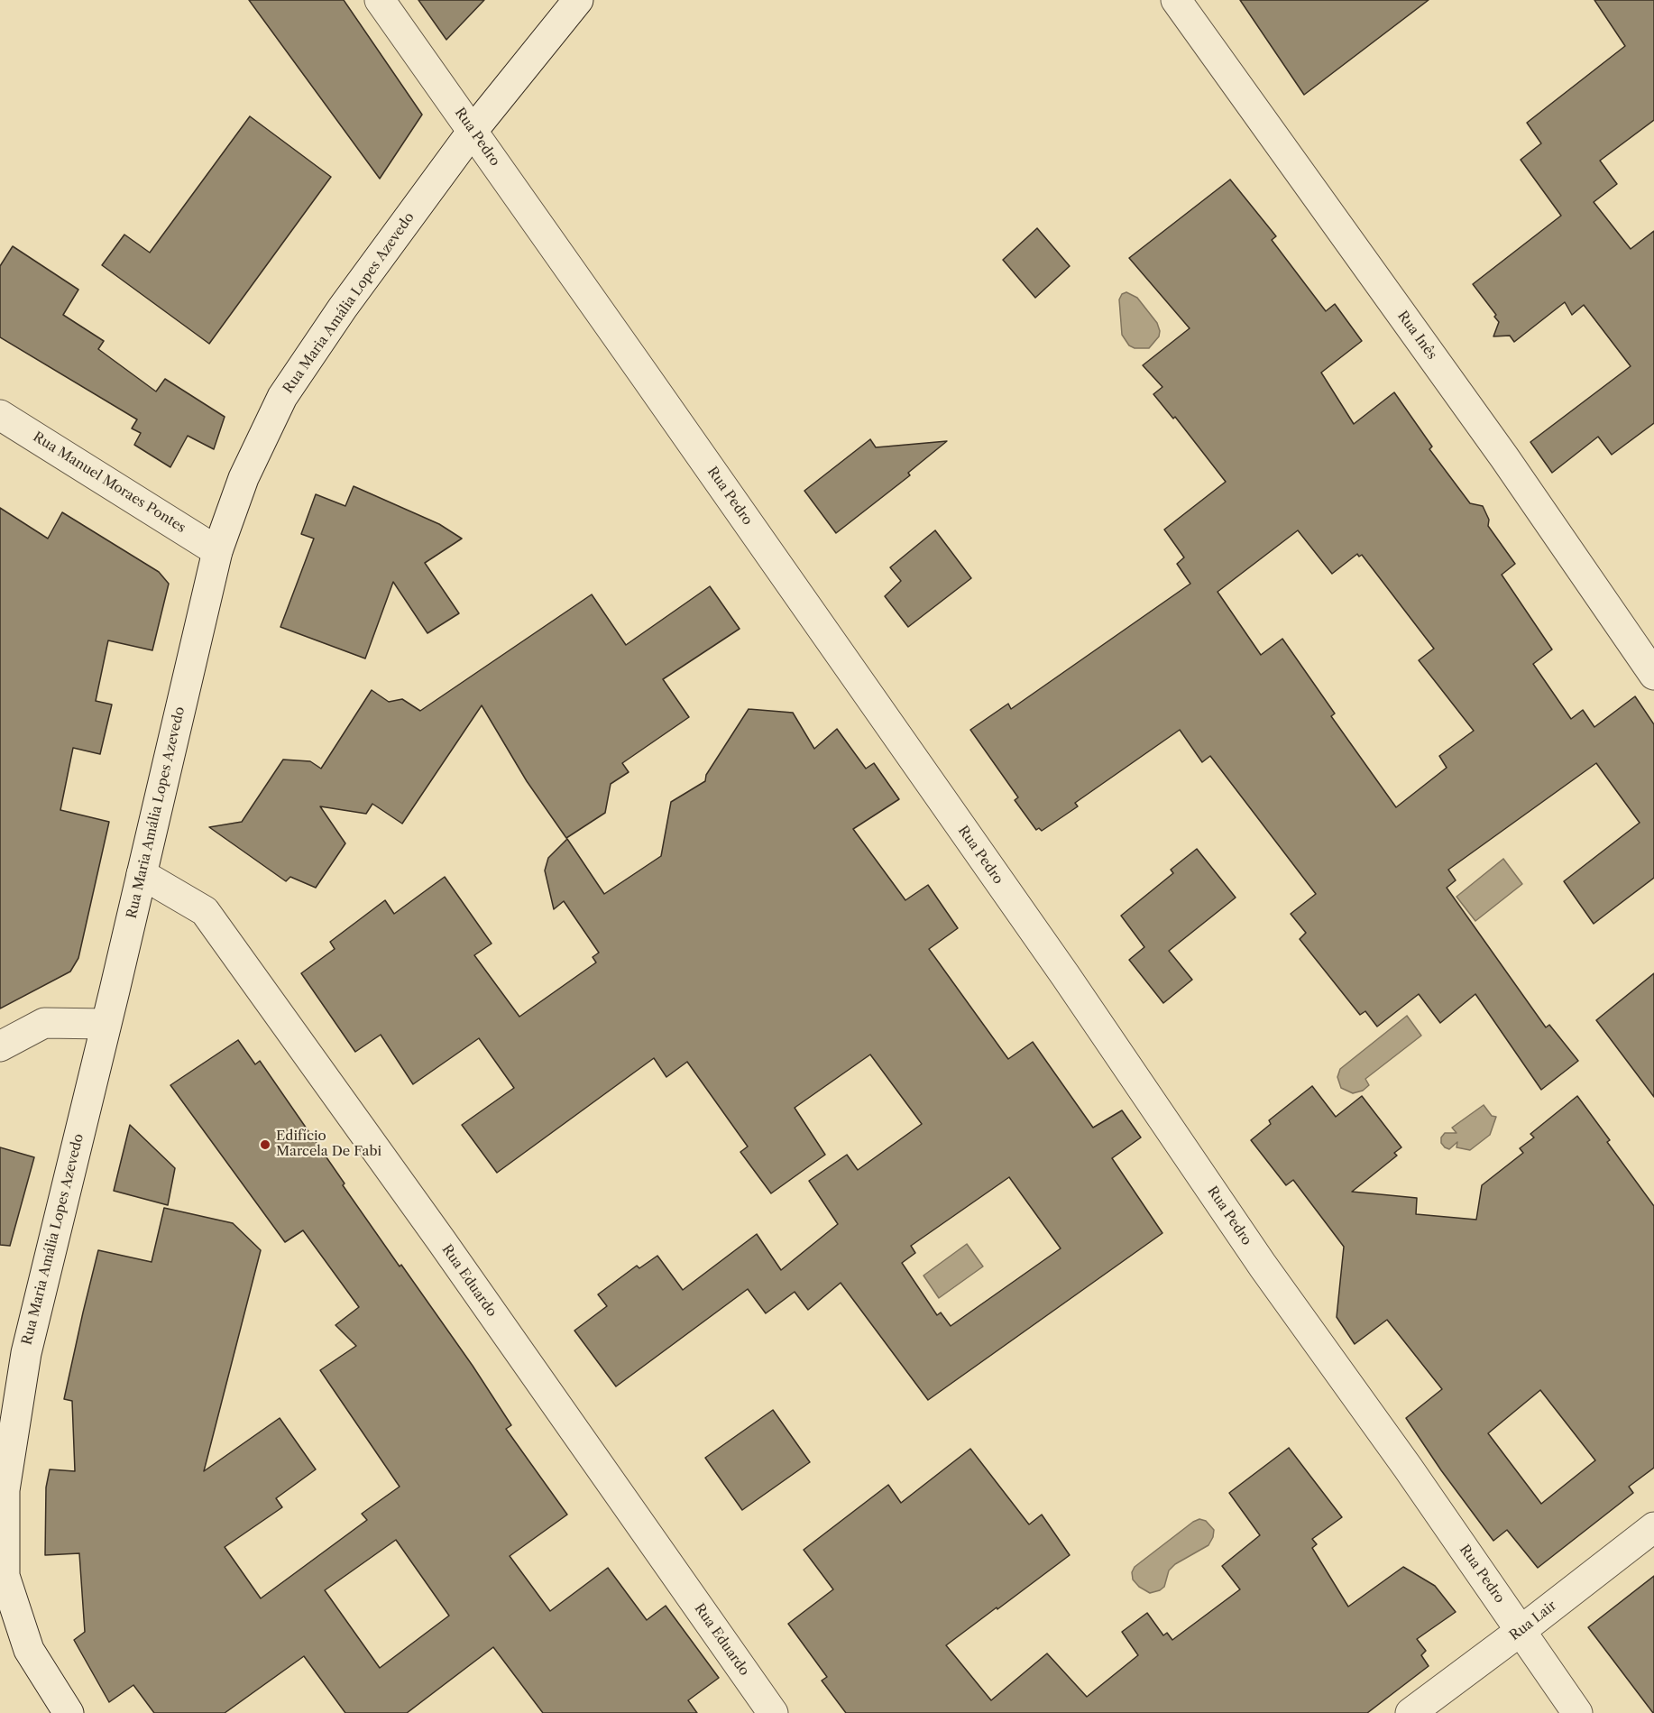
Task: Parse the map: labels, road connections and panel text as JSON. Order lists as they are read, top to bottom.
{
  "streets": {
    "street": [
      "Rua Pedro",
      "Rua Maria Amália Lopes Azevedo",
      "Rua Inês",
      "Rua Manuel Moraes Pontes",
      "Rua Eduardo",
      "Rua Lair"
    ]
  },
  "crossings": [
    ["Rua Pedro", "Rua Maria Amália Lopes Azevedo"],
    ["Rua Pedro", "Rua Lair"],
    ["Rua Maria Amália Lopes Azevedo", "Rua Manuel Moraes Pontes"],
    ["Rua Maria Amália Lopes Azevedo", "Rua Eduardo"]
  ],
  "places": ["Edifício Marcela De Fabi"]
}
